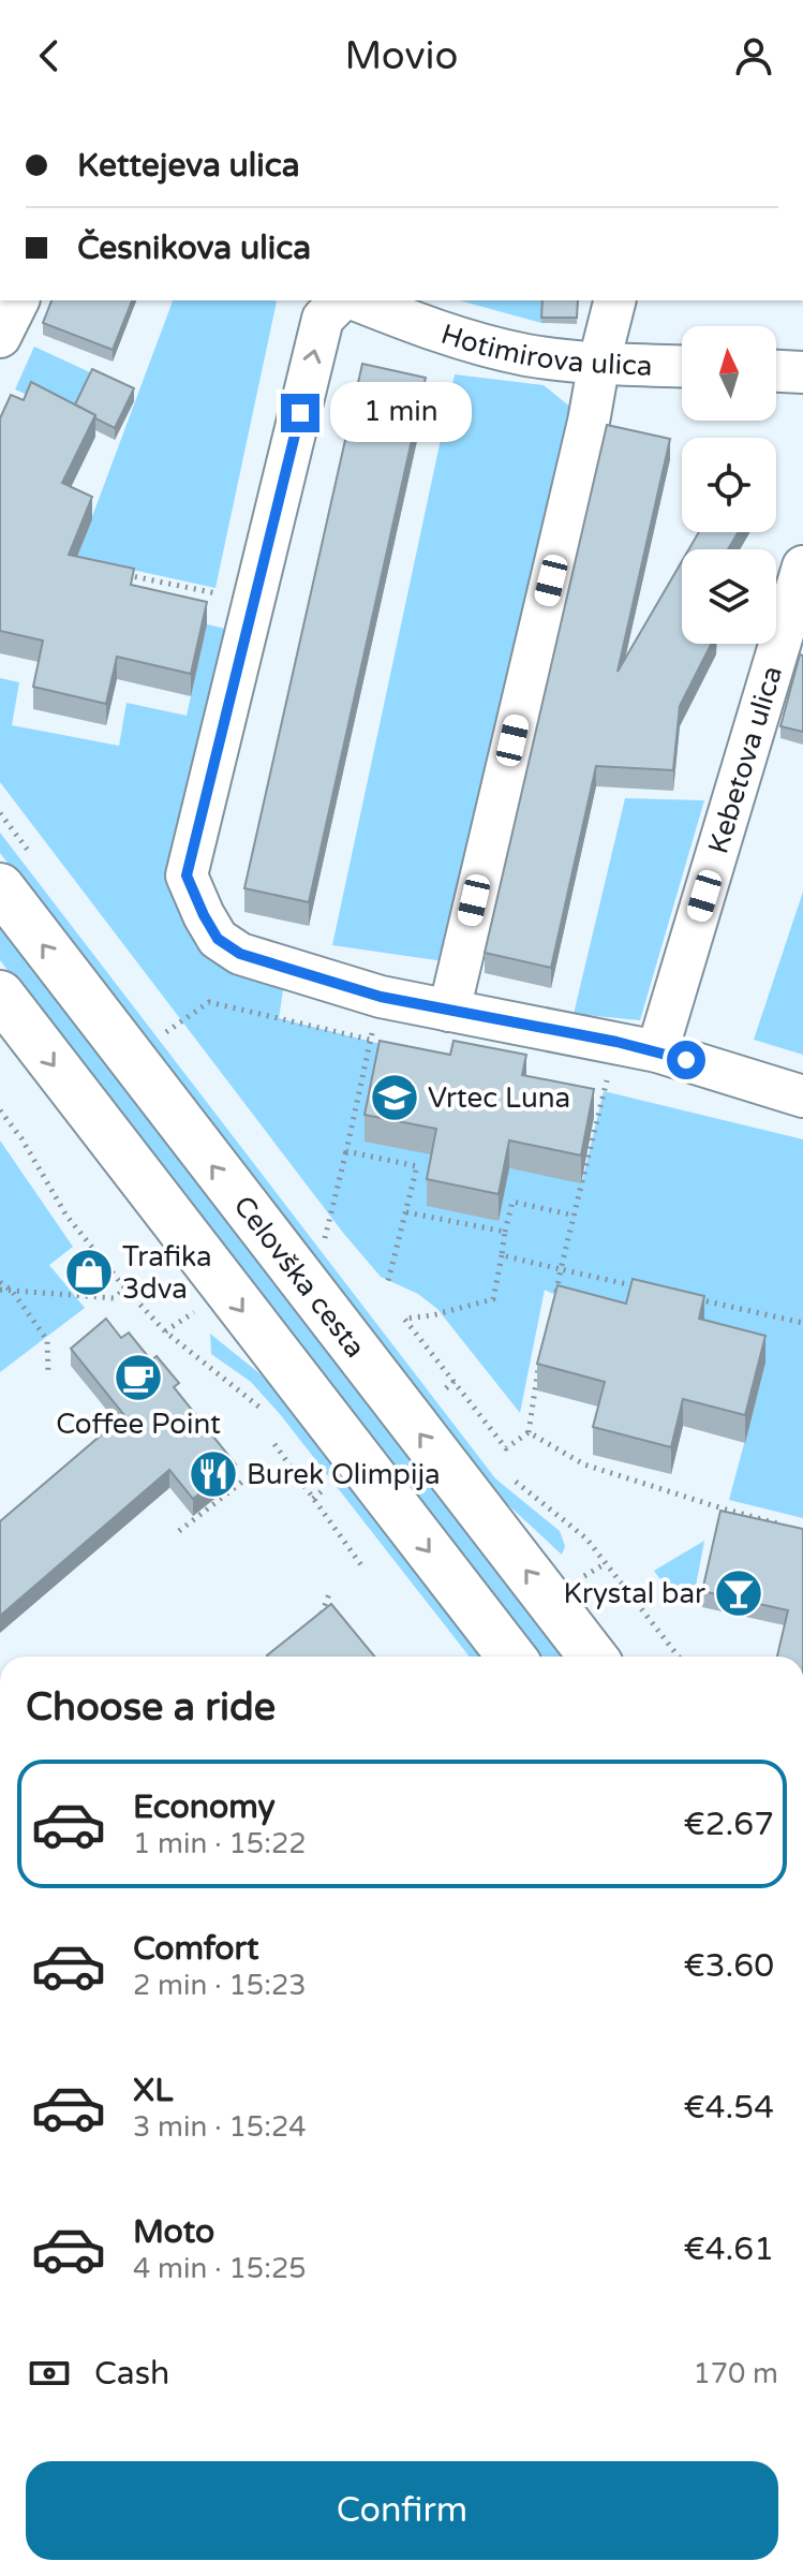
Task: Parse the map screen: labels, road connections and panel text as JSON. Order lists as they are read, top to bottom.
{
  "streets": {
    "main road": ["Celovška cesta"],
    "street": ["Hotimirova ulica", "Kebetova ulica"]
  },
  "places": {
    "school or university": ["Vrtec Luna"],
    "shop": ["Trafika 3dva"],
    "cafe": ["Coffee Point"],
    "restaurant": ["Burek Olimpija"],
    "bar": ["Krystal bar"]
  },
  "north": "top",
  "page": {
    "header": "Movio",
    "banner": ["Kettejeva ulica", "Česnikova ulica"],
    "bubble": "1 min",
    "heading": "Choose a ride",
    "list": [
      {
        "name": "Economy",
        "note": "1 min · 15:22",
        "value": "€2.67"
      },
      {
        "name": "Comfort",
        "note": "2 min · 15:23",
        "value": "€3.60"
      },
      {
        "name": "XL",
        "note": "3 min · 15:24",
        "value": "€4.54"
      },
      {
        "name": "Moto",
        "note": "4 min · 15:25",
        "value": "€4.61"
      }
    ],
    "pay": ["Cash", "170 m"],
    "buttons": "Confirm"
  }
}
